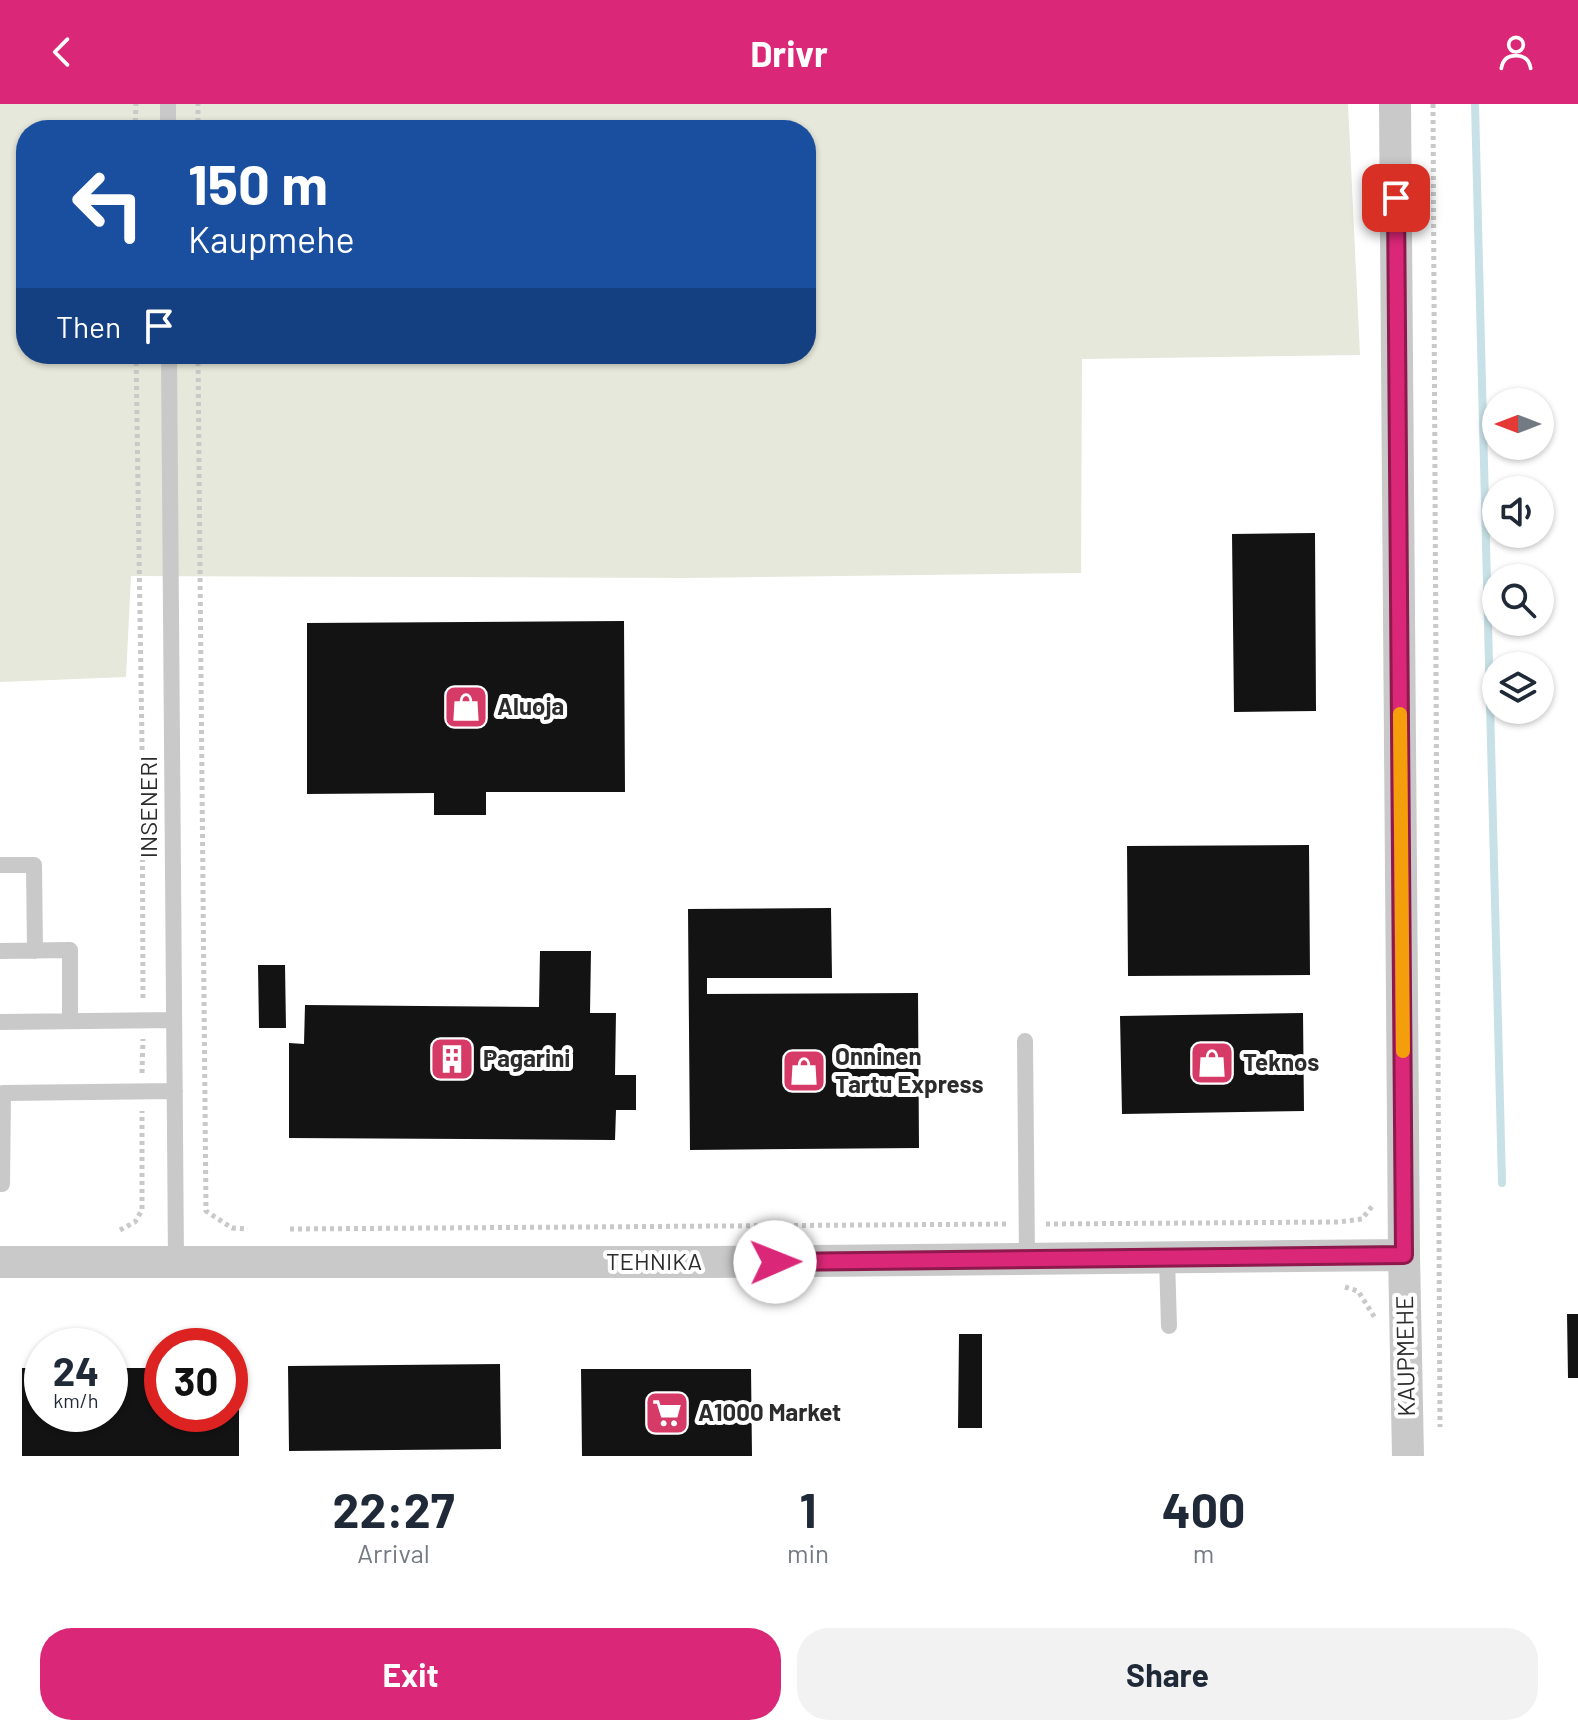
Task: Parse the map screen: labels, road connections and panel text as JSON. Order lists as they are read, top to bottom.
{
  "streets": {
    "street": ["TEHNIKA", "KAUPMEHE"],
    "lane": ["INSENERI"]
  },
  "crossings": [
    ["INSENERI", "TEHNIKA"],
    ["TEHNIKA", "KAUPMEHE"]
  ],
  "places": {
    "shop": ["Aluoja", "Teknos", "Onninen Tartu Express"],
    "building": ["Pagarini"],
    "supermarket": ["A1000 Market"]
  },
  "north": "left",
  "page": {
    "header": "Drivr",
    "turn": ["150 m", "Kaupmehe"],
    "then": "Then",
    "speed": "24 km/h",
    "limit": "30",
    "eta": [
      "22:27",
      "Arrival",
      "1",
      "min",
      "400",
      "m"
    ],
    "buttons": ["Exit", "Share"]
  }
}
